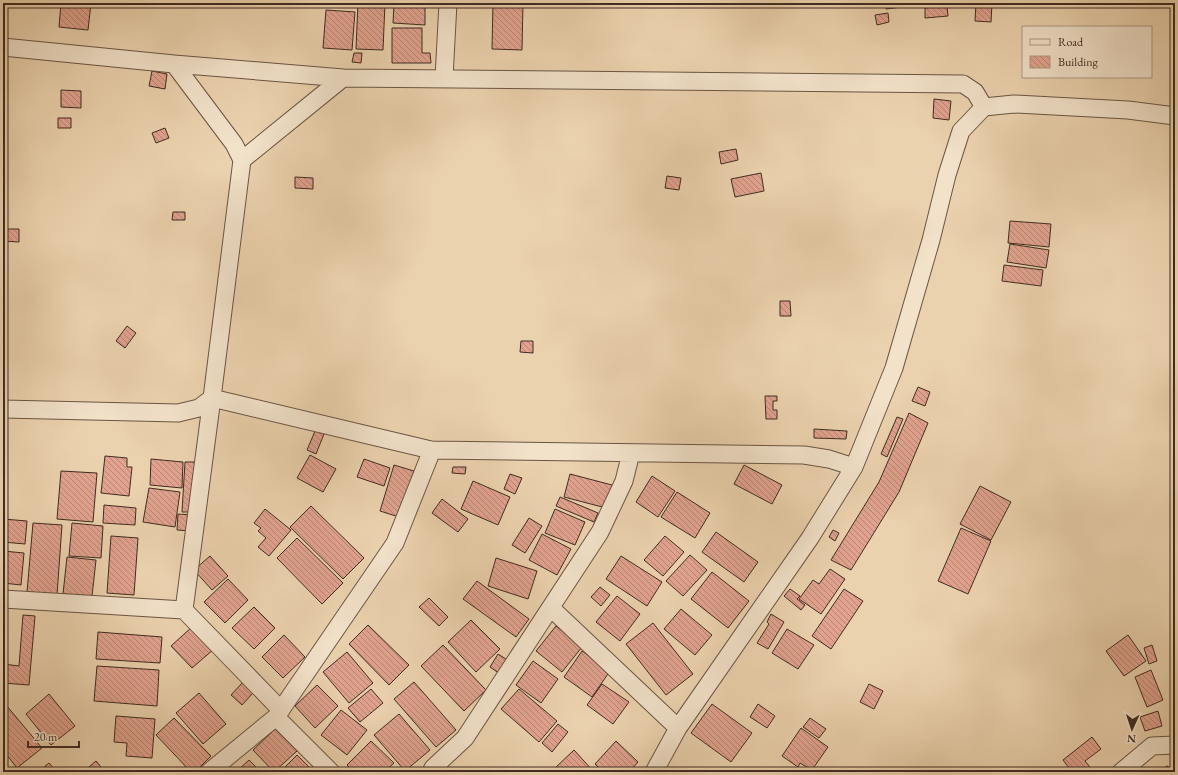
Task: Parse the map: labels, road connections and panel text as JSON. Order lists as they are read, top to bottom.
{
  "legend": ["Road", "Building"],
  "scale_bar": "20 m",
  "north": "bottom"
}
